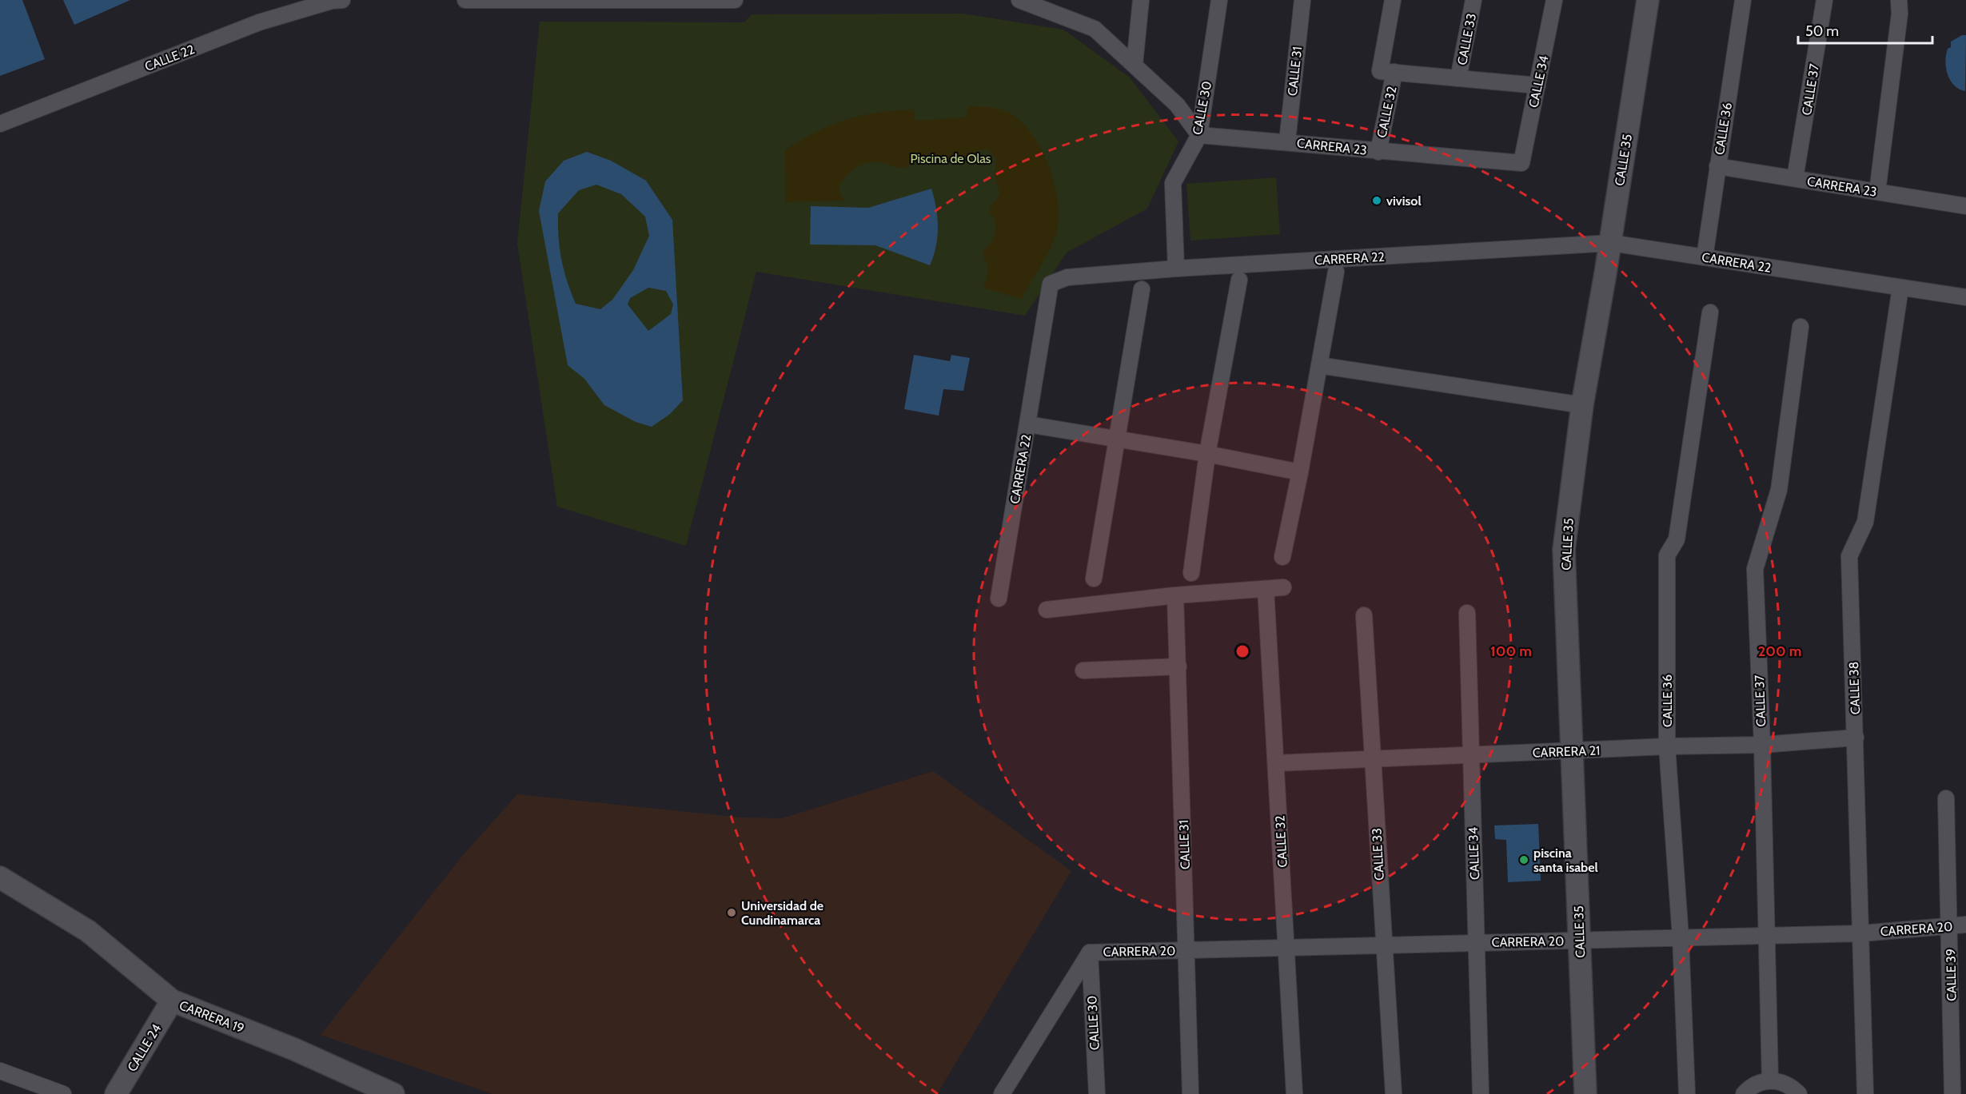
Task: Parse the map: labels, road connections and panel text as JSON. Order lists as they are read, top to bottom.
{
  "streets": {
    "street": [
      "CALLE 33",
      "CALLE 22",
      "CALLE 31",
      "CALLE 34",
      "CALLE 37",
      "CALLE 30",
      "CALLE 32",
      "CALLE 36",
      "CARRERA 23",
      "CALLE 35",
      "CARRERA 22",
      "CALLE 38",
      "CARRERA 21",
      "CARRERA 20",
      "CALLE 39",
      "CARRERA 19",
      "CALLE 24"
    ]
  },
  "crossings": [
    ["CALLE 33", "CARRERA 21"],
    ["CALLE 33", "CARRERA 20"],
    ["CALLE 31", "CARRERA 23"],
    ["CALLE 31", "CARRERA 20"],
    ["CALLE 34", "CARRERA 23"],
    ["CALLE 34", "CARRERA 21"],
    ["CALLE 34", "CARRERA 20"],
    ["CALLE 37", "CARRERA 23"],
    ["CALLE 37", "CARRERA 21"],
    ["CALLE 37", "CARRERA 20"],
    ["CALLE 30", "CARRERA 23"],
    ["CALLE 30", "CARRERA 22"],
    ["CALLE 30", "CARRERA 20"],
    ["CALLE 32", "CARRERA 23"],
    ["CALLE 32", "CARRERA 21"],
    ["CALLE 32", "CARRERA 20"],
    ["CALLE 36", "CARRERA 23"],
    ["CALLE 36", "CARRERA 22"],
    ["CALLE 36", "CARRERA 21"],
    ["CALLE 36", "CARRERA 20"],
    ["CALLE 35", "CARRERA 22"],
    ["CALLE 35", "CARRERA 21"],
    ["CALLE 35", "CARRERA 20"],
    ["CARRERA 22", "CALLE 38"],
    ["CALLE 38", "CARRERA 21"],
    ["CALLE 38", "CARRERA 20"],
    ["CARRERA 20", "CALLE 39"],
    ["CARRERA 19", "CALLE 24"]
  ],
  "parks": ["Piscina de Olas"],
  "places": ["vivisol", "piscina santa isabel", "Universidad de Cundinamarca"],
  "scale_bar": "50 m",
  "rings": ["100 m", "200 m"]
}
